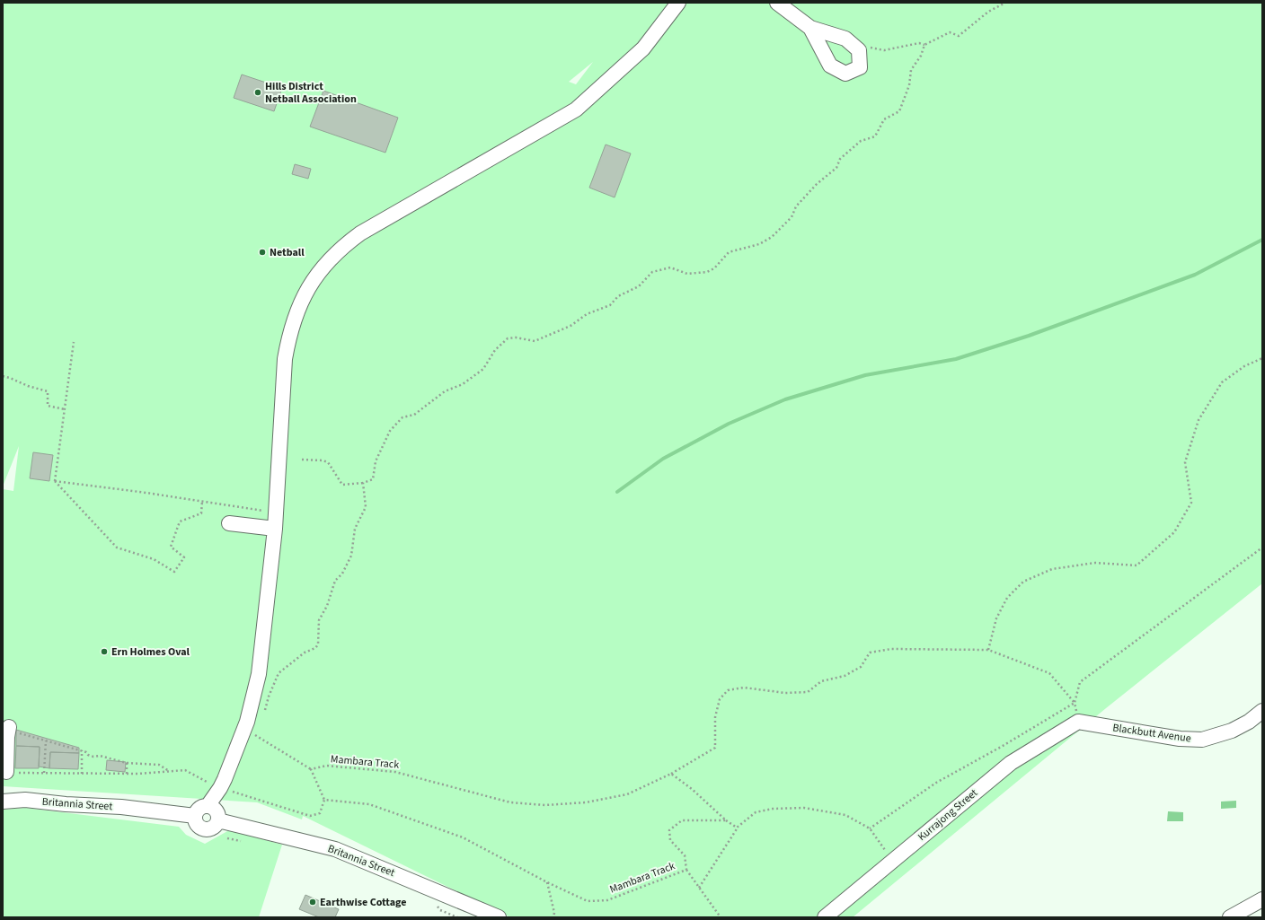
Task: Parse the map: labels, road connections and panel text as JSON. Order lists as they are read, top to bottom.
{
  "streets": {
    "street": ["Blackbutt Avenue", "Britannia Street", "Kurrajong Street"],
    "path": ["Mambara Track"]
  },
  "crossings": [
    ["Blackbutt Avenue", "Kurrajong Street"]
  ],
  "places": [
    "Hills District Netball Association",
    "Netball",
    "Ern Holmes Oval",
    "Earthwise Cottage"
  ]
}
